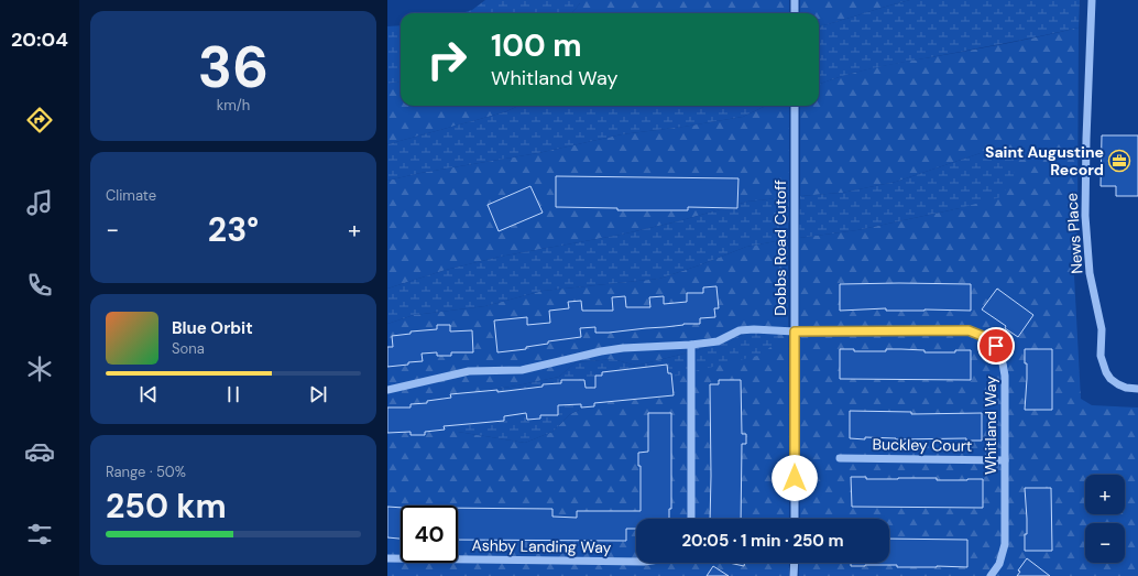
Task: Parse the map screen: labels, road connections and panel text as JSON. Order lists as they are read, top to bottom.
{
  "streets": {
    "street": [
      "News Place",
      "Dobbs Road Cutoff",
      "Whitland Way",
      "Buckley Court",
      "Ashby Landing Way"
    ]
  },
  "crossings": [
    ["Dobbs Road Cutoff", "Whitland Way"],
    ["Whitland Way", "Buckley Court"]
  ],
  "places": {
    "office": ["Saint Augustine Record"]
  },
  "page": {
    "tabs": "20:04",
    "tile": [
      ["36", "km/h"],
      "Climate",
      ["Range · 50%", "250 km"]
    ],
    "turn": ["100 m", "Whitland Way"],
    "heat": ["−", "23°", "+"],
    "song": ["Blue Orbit", "Sona"],
    "map_buttons": ["+", "−"],
    "limit": "40",
    "trip": "20:05 · 1 min · 250 m"
  }
}
